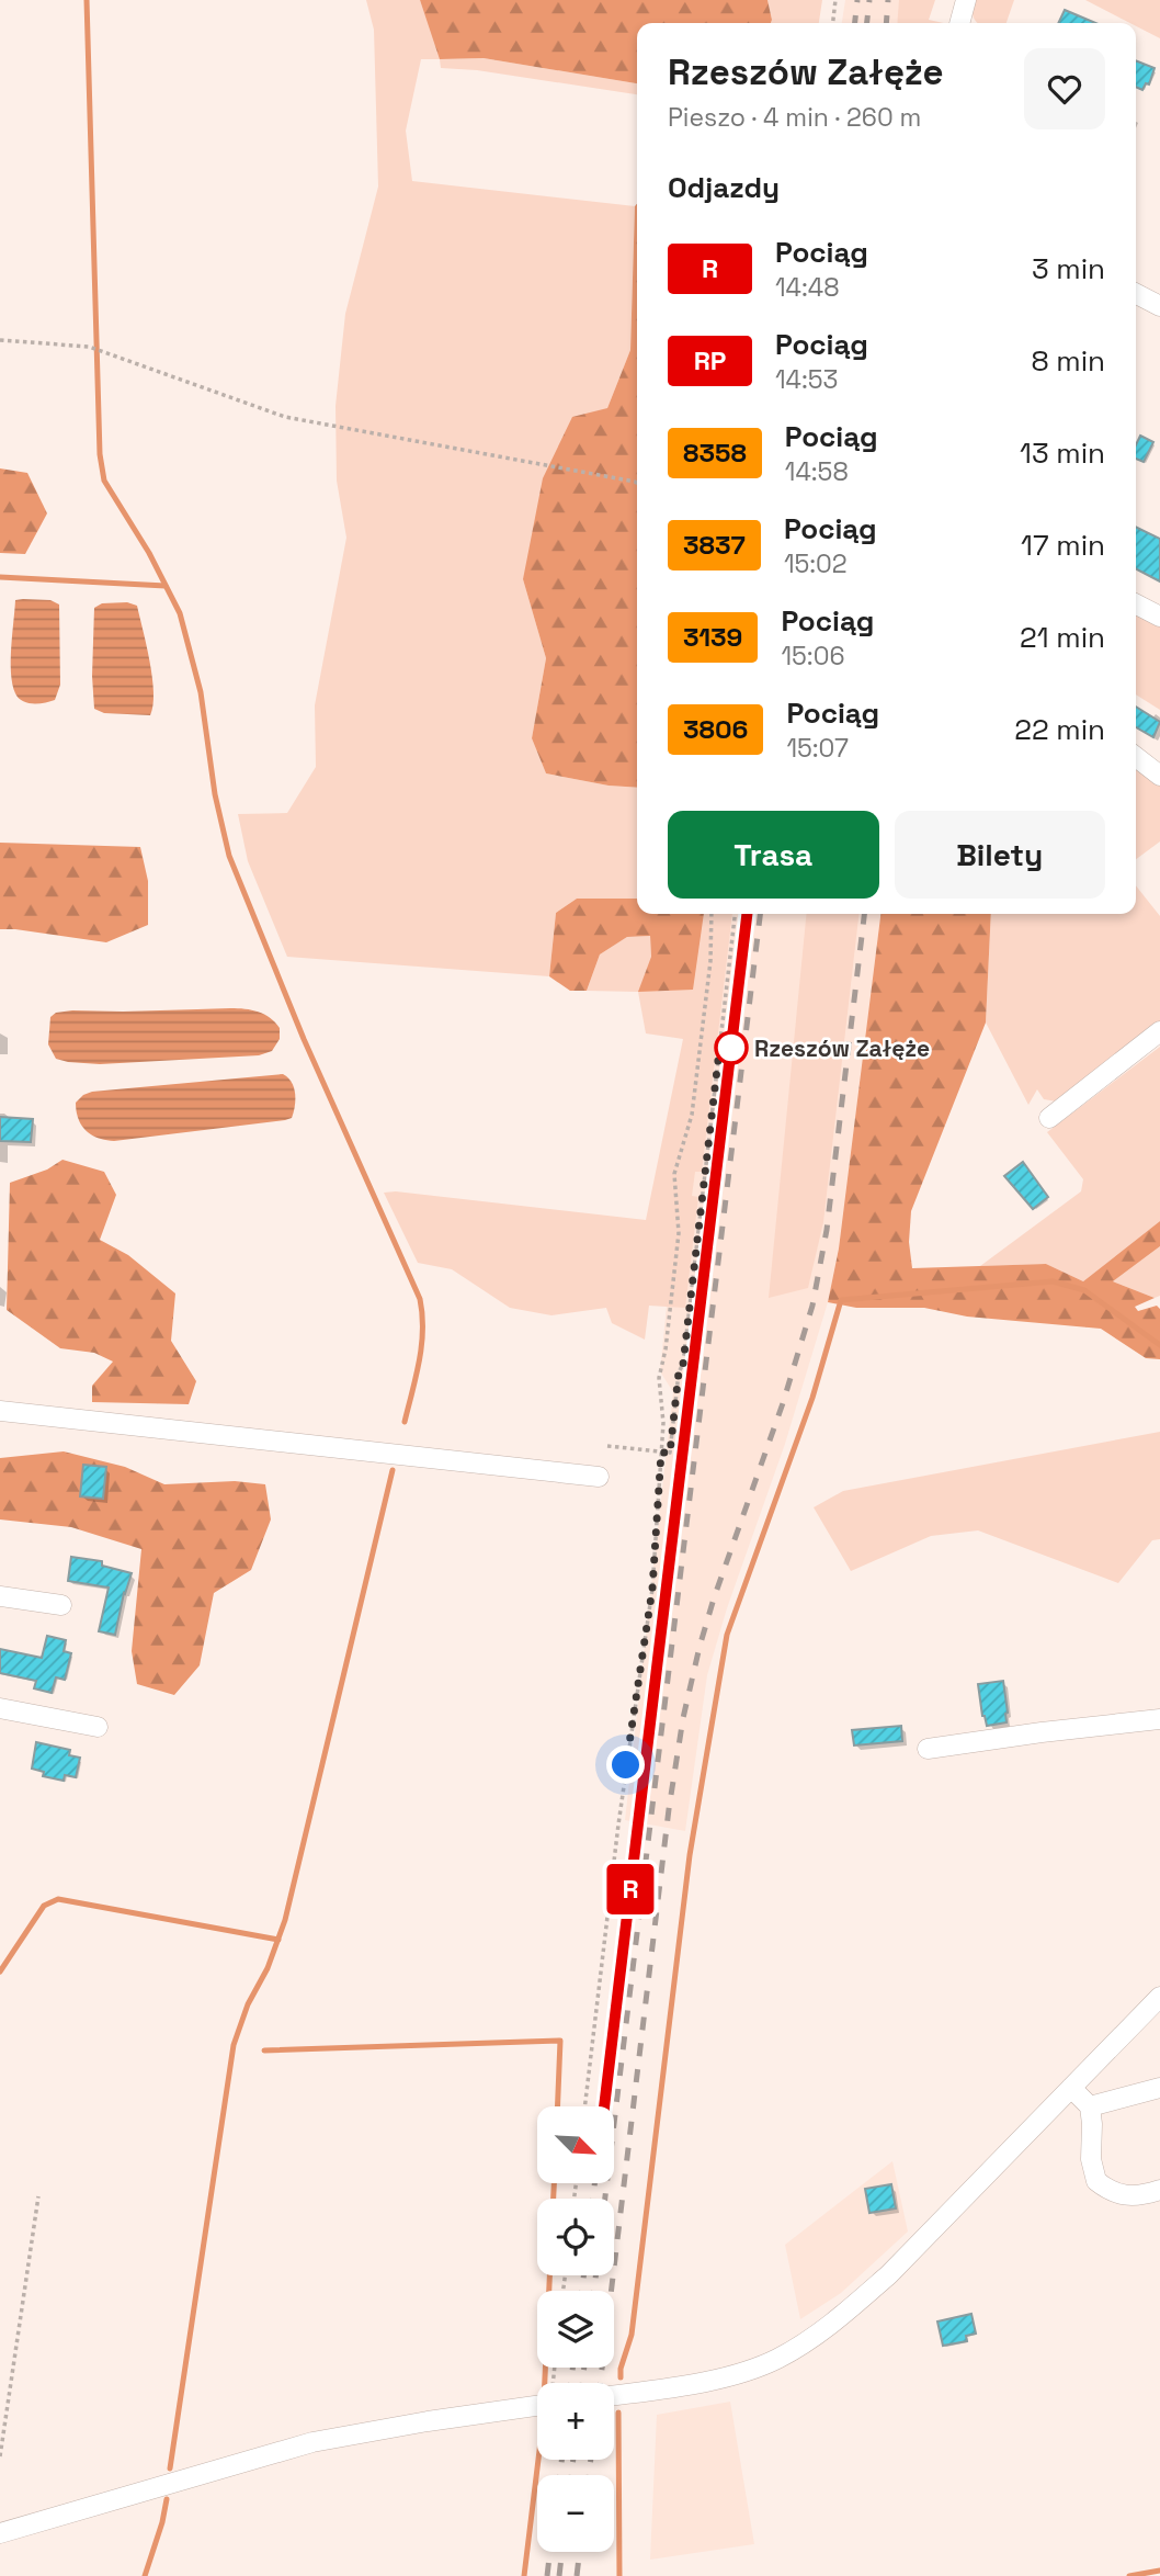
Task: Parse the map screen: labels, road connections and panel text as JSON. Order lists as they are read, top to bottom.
{
  "places": ["Rzeszów Załęże"],
  "north": "bottom right",
  "page": {
    "on_map": "R",
    "heading": [
      ["Rzeszów Załęże", "Pieszo · 4 min · 260 m"],
      "Odjazdy"
    ],
    "list": [
      {
        "mark": "R",
        "name": "Pociąg",
        "note": "14:48",
        "value": "3 min"
      },
      {
        "mark": "RP",
        "name": "Pociąg",
        "note": "14:53",
        "value": "8 min"
      },
      {
        "mark": "8358",
        "name": "Pociąg",
        "note": "14:58",
        "value": "13 min"
      },
      {
        "mark": "3837",
        "name": "Pociąg",
        "note": "15:02",
        "value": "17 min"
      },
      {
        "mark": "3139",
        "name": "Pociąg",
        "note": "15:06",
        "value": "21 min"
      },
      {
        "mark": "3806",
        "name": "Pociąg",
        "note": "15:07",
        "value": "22 min"
      }
    ],
    "buttons": ["Trasa", "Bilety"],
    "map_buttons": ["+", "−"]
  }
}
